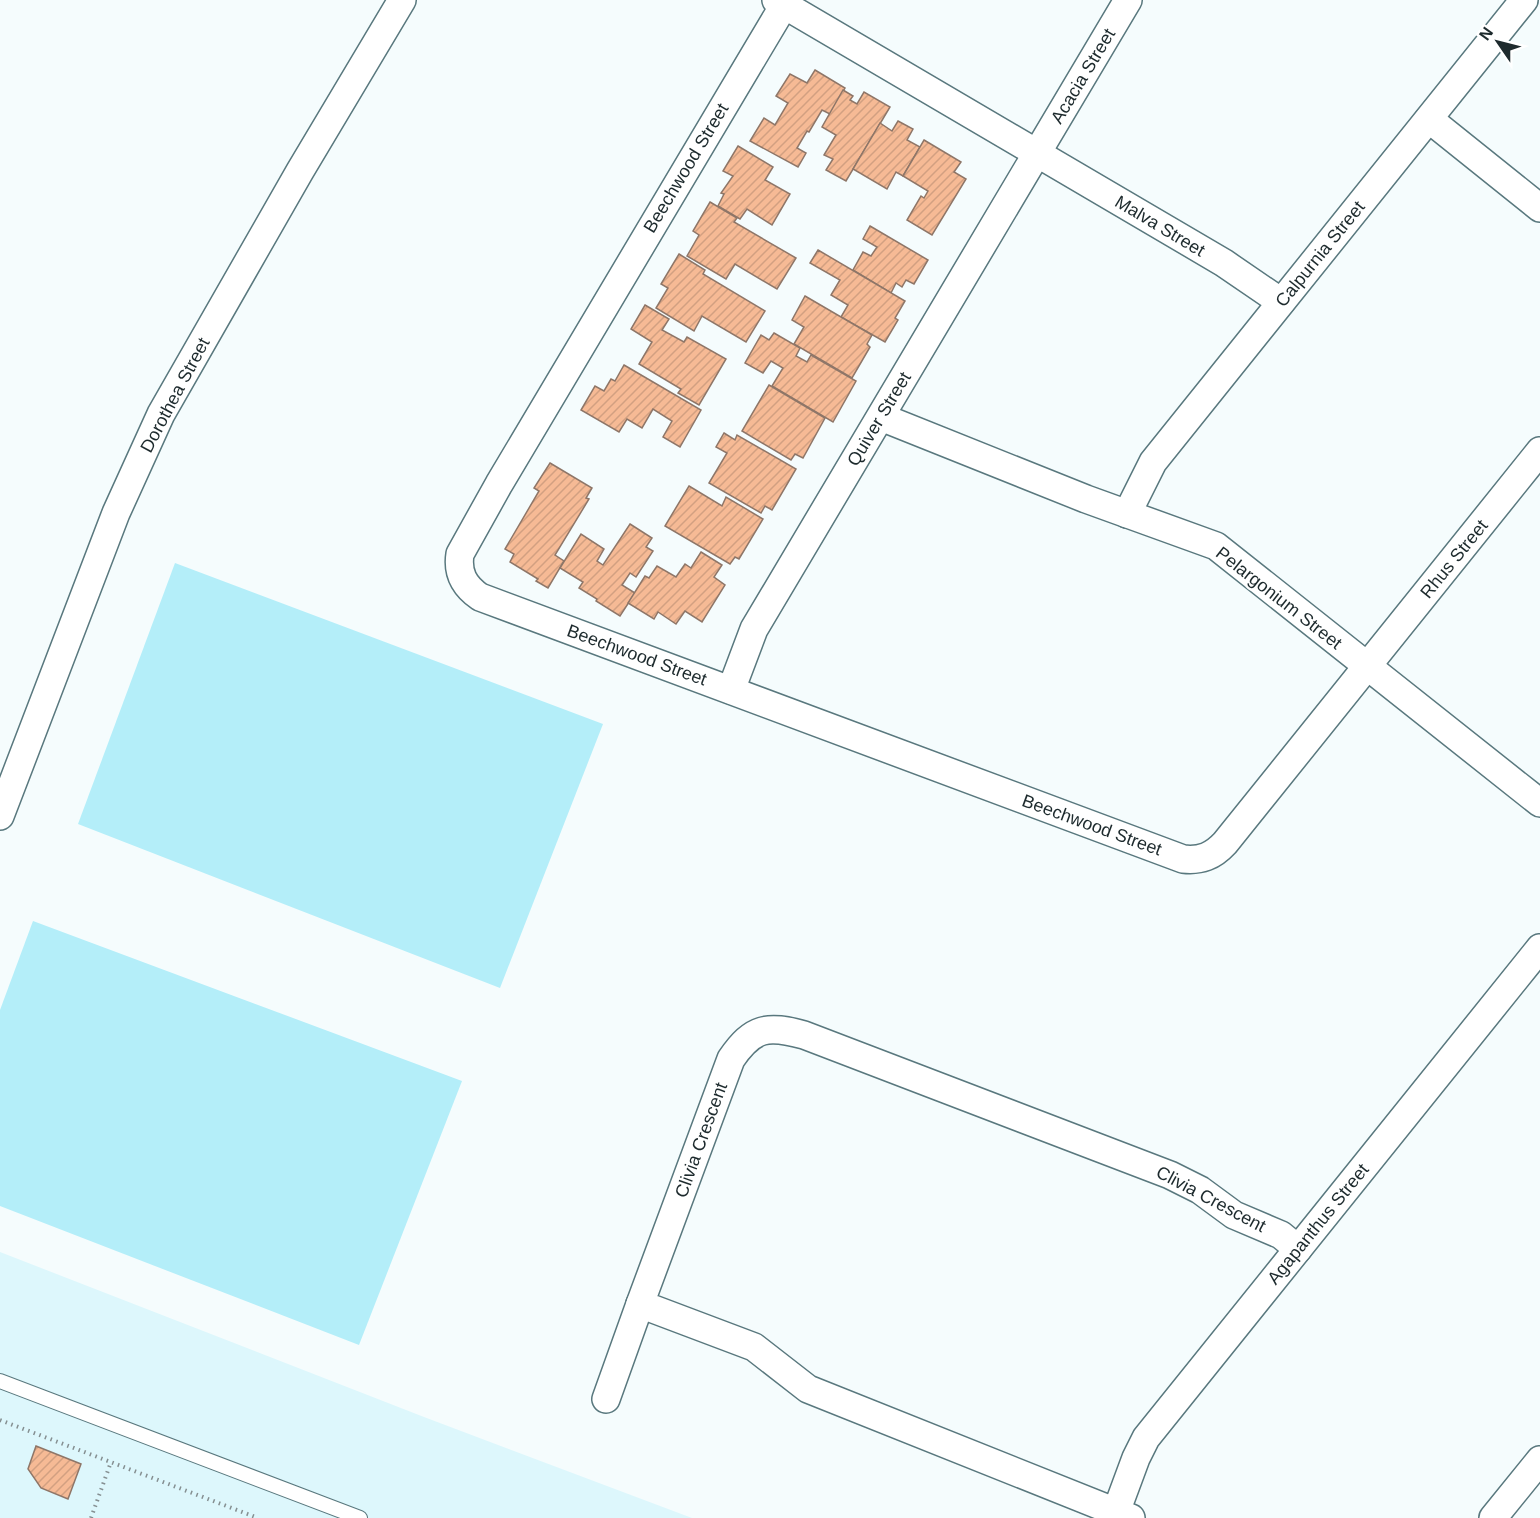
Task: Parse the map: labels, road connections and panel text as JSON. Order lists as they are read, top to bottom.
{
  "streets": {
    "street": [
      "Acacia Street",
      "Beechwood Street",
      "Malva Street",
      "Calpurnia Street",
      "Dorothea Street",
      "Quiver Street",
      "Rhus Street",
      "Pelargonium Street",
      "Clivia Crescent",
      "Agapanthus Street"
    ]
  },
  "crossings": [
    ["Acacia Street", "Malva Street"],
    ["Acacia Street", "Quiver Street"],
    ["Beechwood Street", "Malva Street"],
    ["Beechwood Street", "Quiver Street"],
    ["Beechwood Street", "Rhus Street"],
    ["Beechwood Street", "Pelargonium Street"],
    ["Malva Street", "Calpurnia Street"],
    ["Malva Street", "Quiver Street"],
    ["Calpurnia Street", "Pelargonium Street"],
    ["Quiver Street", "Pelargonium Street"],
    ["Rhus Street", "Pelargonium Street"],
    ["Clivia Crescent", "Agapanthus Street"]
  ],
  "north": "top left"
}
